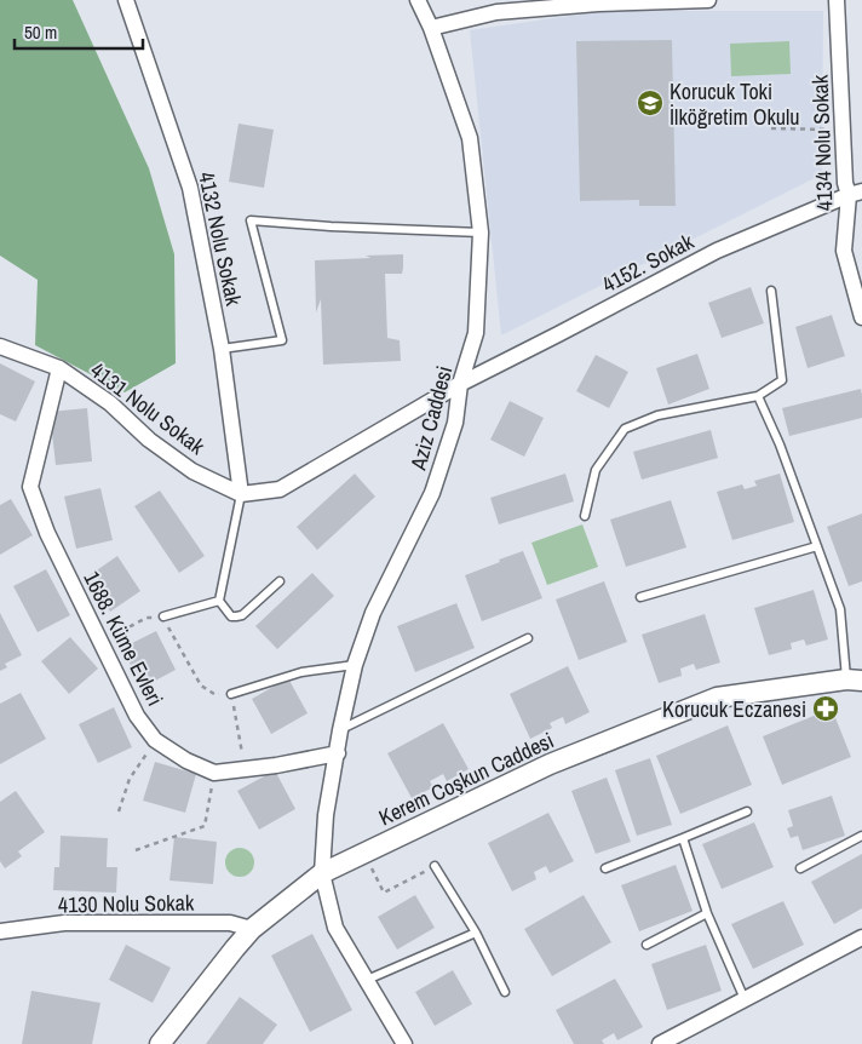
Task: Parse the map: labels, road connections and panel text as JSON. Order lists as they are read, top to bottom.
{
  "streets": {
    "street": [
      "4134 Nolu Sokak",
      "4132 Nolu Sokak",
      "4152. Sokak",
      "4131 Nolu Sokak",
      "Aziz Caddesi",
      "1688. Küme Evleri",
      "Kerem Coşkun Caddesi",
      "4130 Nolu Sokak"
    ]
  },
  "crossings": [
    ["4134 Nolu Sokak", "4152. Sokak"],
    ["4132 Nolu Sokak", "4131 Nolu Sokak"],
    ["4152. Sokak", "Aziz Caddesi"],
    ["4131 Nolu Sokak", "1688. Küme Evleri"],
    ["Aziz Caddesi", "1688. Küme Evleri"],
    ["Aziz Caddesi", "Kerem Coşkun Caddesi"],
    ["Kerem Coşkun Caddesi", "4130 Nolu Sokak"]
  ],
  "places": {
    "school or university": ["Korucuk Toki İlköğretim Okulu"],
    "pharmacy": ["Korucuk Eczanesi"]
  },
  "scale_bar": "50 m"
}
